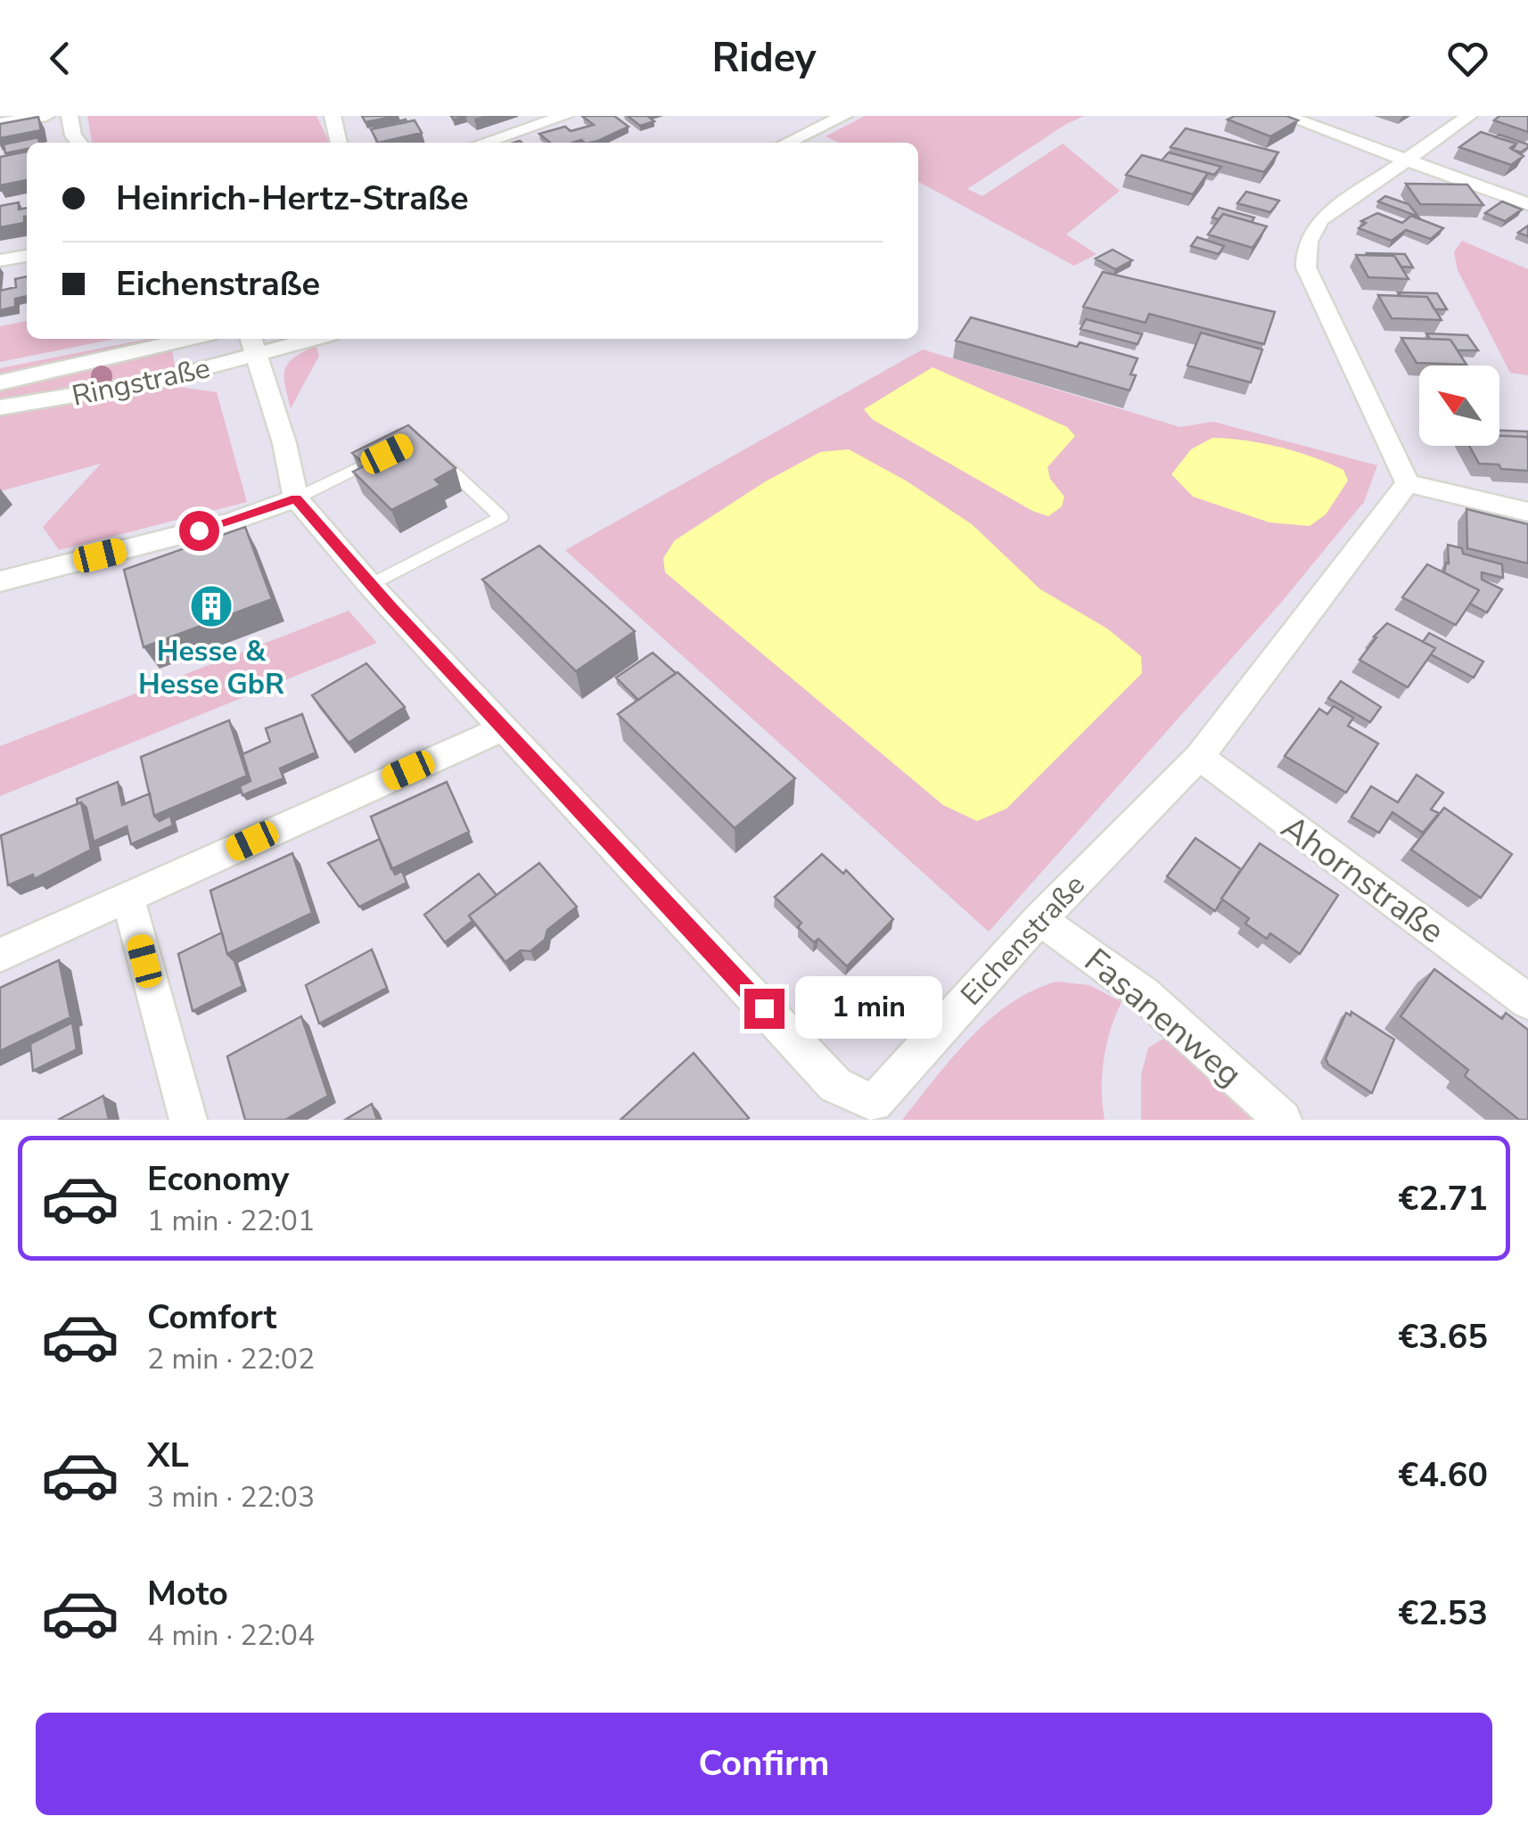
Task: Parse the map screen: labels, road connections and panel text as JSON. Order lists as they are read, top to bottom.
{
  "streets": {
    "street": [
      "Ringstraße",
      "Ahornstraße",
      "Eichenstraße",
      "Fasanenweg"
    ]
  },
  "crossings": [
    ["Ringstraße", "Eichenstraße"],
    ["Ahornstraße", "Eichenstraße"],
    ["Eichenstraße", "Fasanenweg"]
  ],
  "places": {
    "building": ["Hesse & Hesse GbR"]
  },
  "north": "top left",
  "page": {
    "header": "Ridey",
    "banner": ["Heinrich-Hertz-Straße", "Eichenstraße"],
    "bubble": "1 min",
    "list": [
      {
        "name": "Economy",
        "note": "1 min · 22:01",
        "value": "€2.71"
      },
      {
        "name": "Comfort",
        "note": "2 min · 22:02",
        "value": "€3.65"
      },
      {
        "name": "XL",
        "note": "3 min · 22:03",
        "value": "€4.60"
      },
      {
        "name": "Moto",
        "note": "4 min · 22:04",
        "value": "€2.53"
      }
    ],
    "buttons": "Confirm"
  }
}
